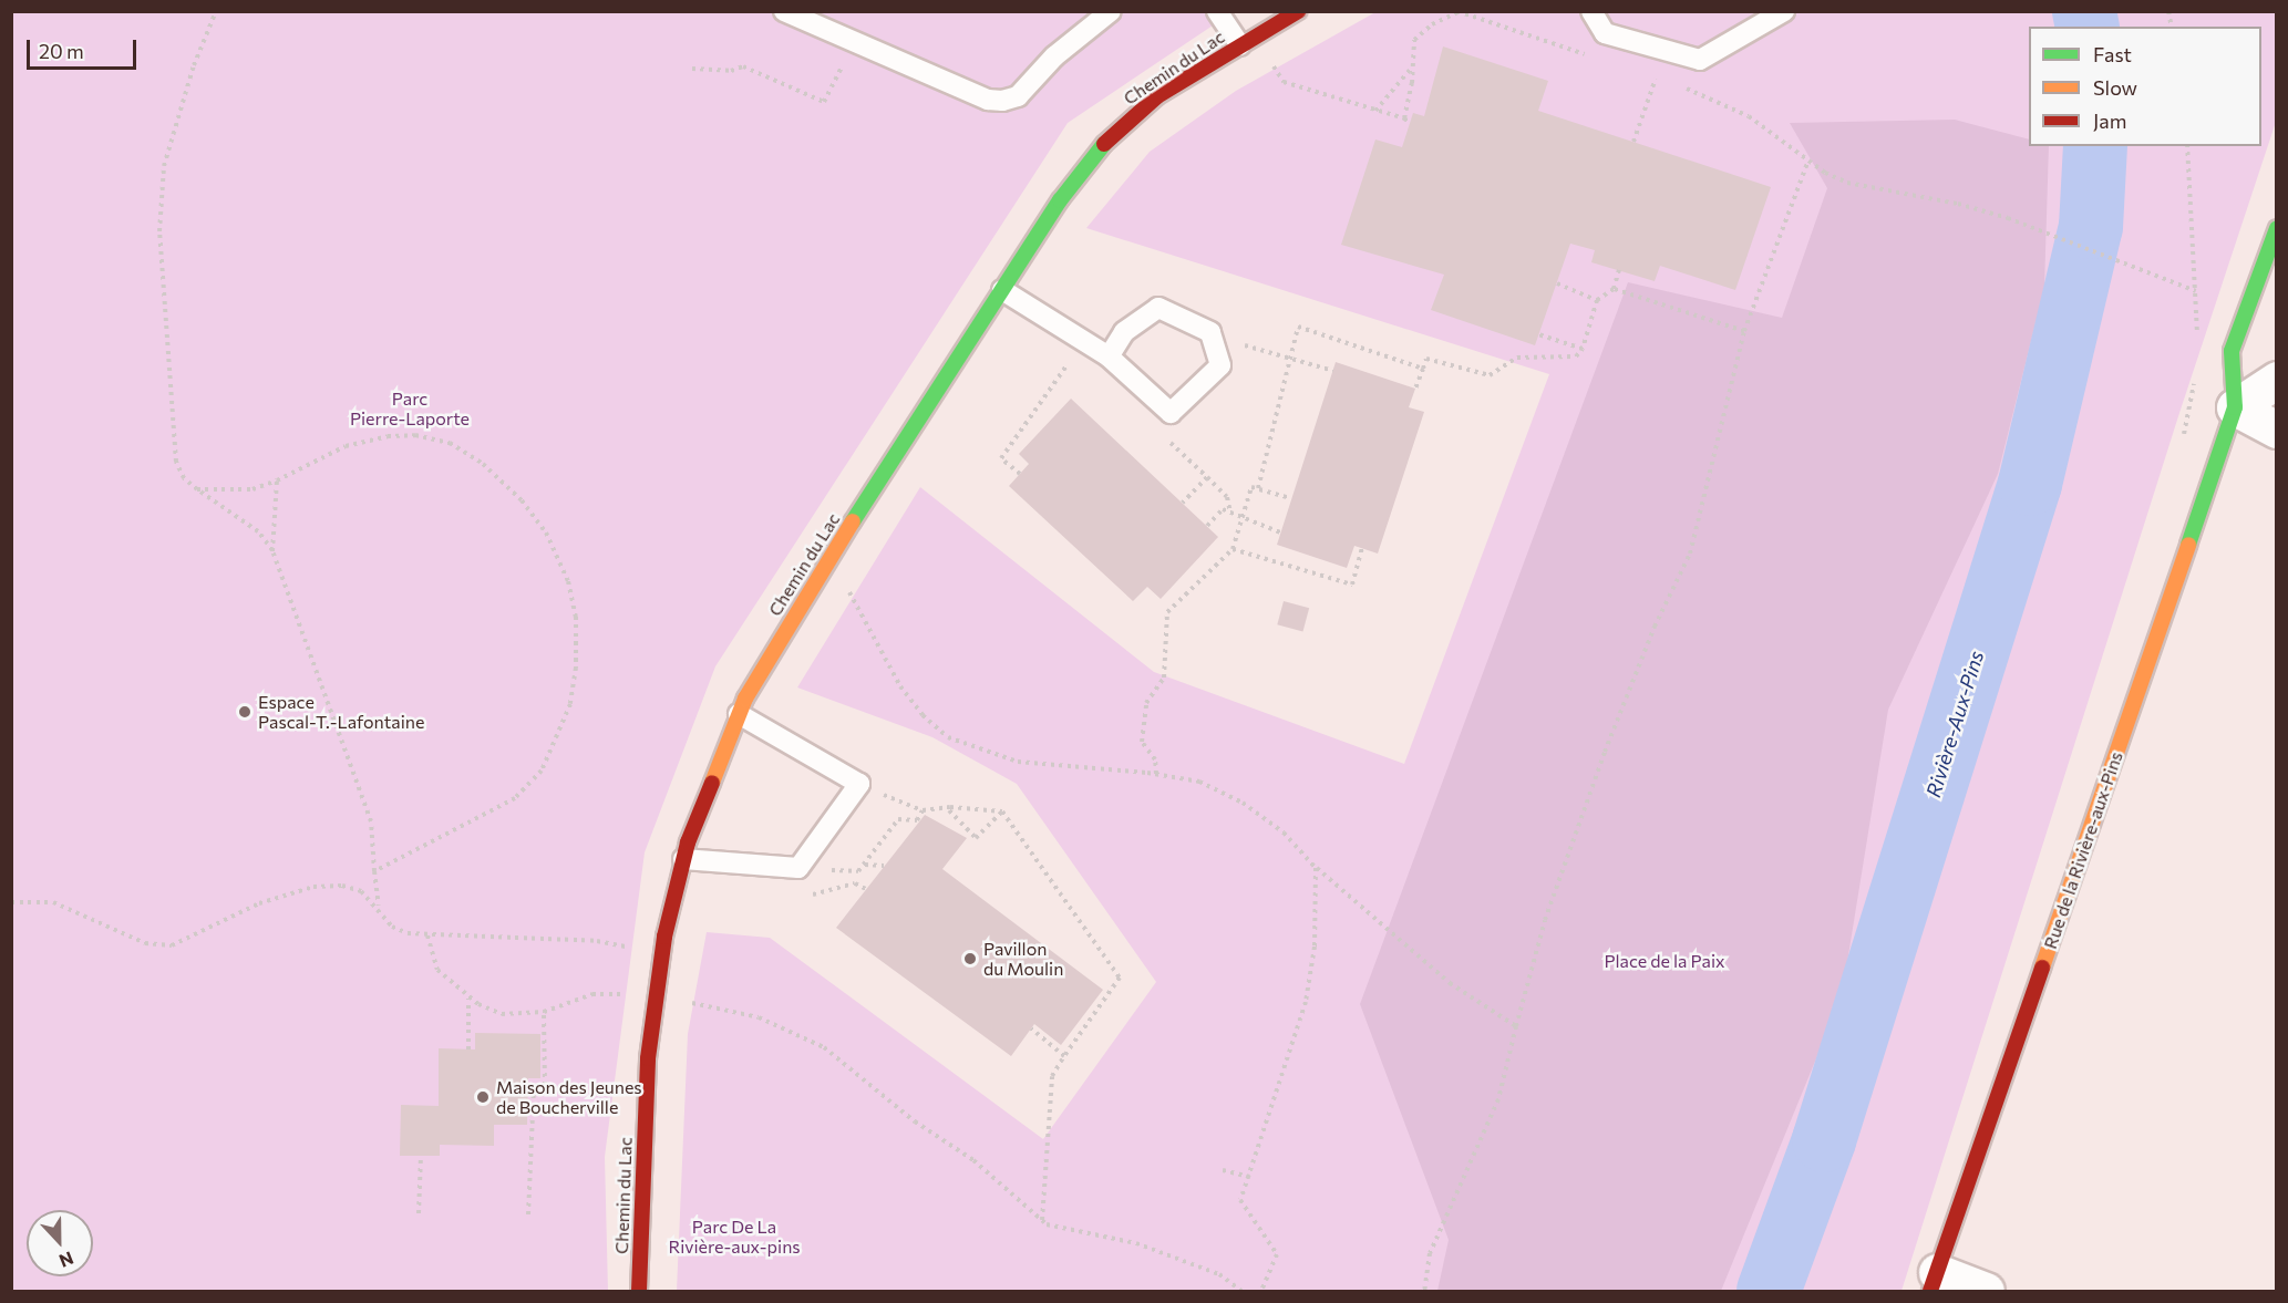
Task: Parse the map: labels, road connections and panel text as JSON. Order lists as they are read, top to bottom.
{
  "streets": {
    "street": ["Chemin du Lac", "Rue de la Rivière-aux-Pins"]
  },
  "water": ["Rivière-Aux-Pins"],
  "parks": ["Parc Pierre-Laporte", "Place de la Paix", "Parc De La Rivière-aux-pins"],
  "places": ["Espace Pascal-T.-Lafontaine", "Pavillon du Moulin", "Maison des Jeunes de Boucherville"],
  "legend": ["Fast", "Slow", "Jam"],
  "scale_bar": "20 m",
  "north": "bottom"
}
